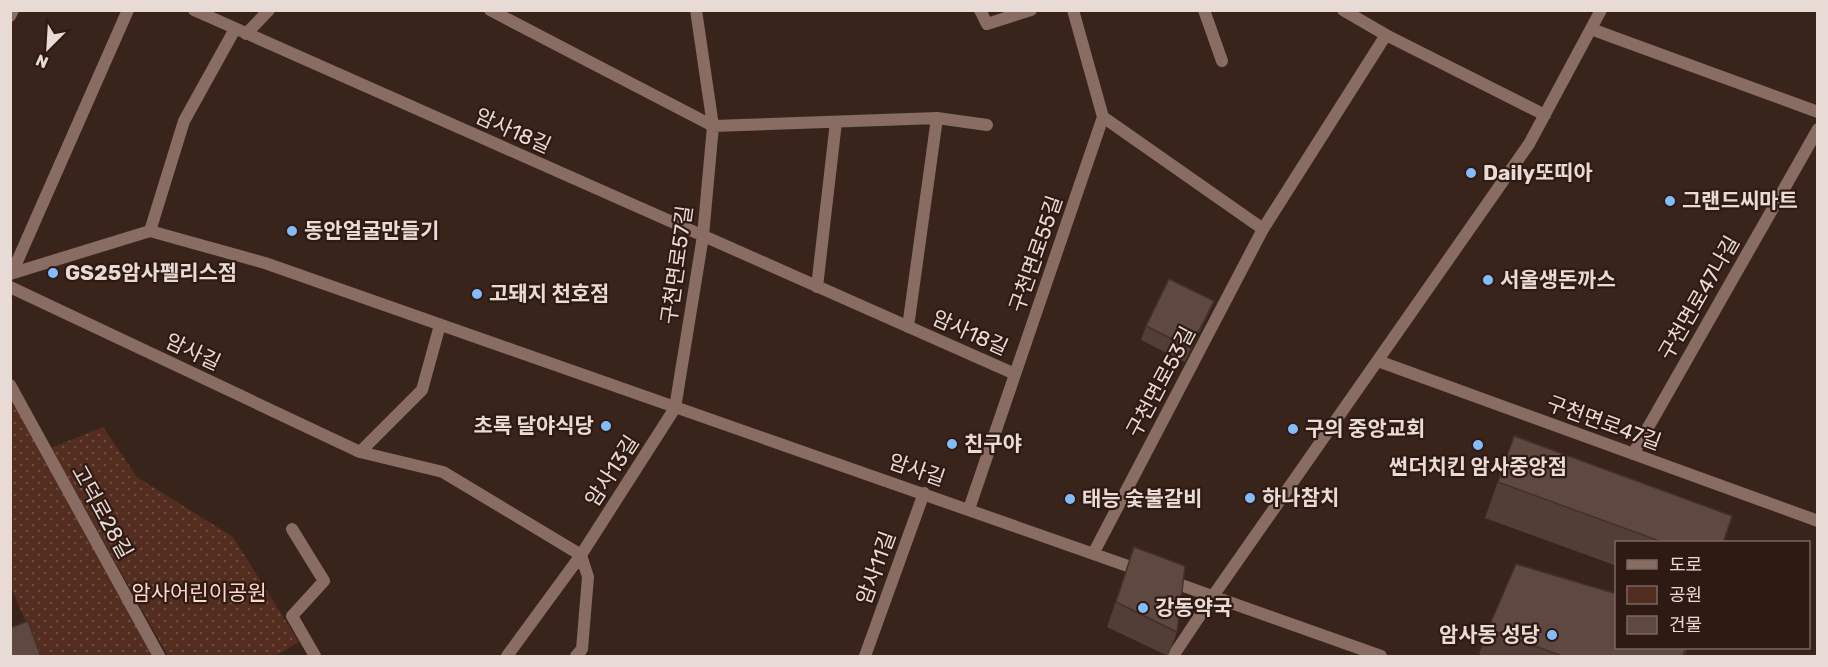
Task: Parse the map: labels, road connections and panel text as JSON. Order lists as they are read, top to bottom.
{
  "streets": {
    "street": [
      "암사18길",
      "구천면로55길",
      "구천면로57길",
      "구천면로47나길",
      "암사길",
      "구천면로53길",
      "구천면로47길",
      "암사13길",
      "고덕로28길",
      "암사11길"
    ]
  },
  "crossings": [
    ["암사18길", "구천면로55길"],
    ["암사18길", "구천면로57길"],
    ["구천면로55길", "암사길"],
    ["구천면로57길", "암사길"],
    ["구천면로57길", "암사13길"],
    ["구천면로47나길", "구천면로47길"],
    ["암사길", "구천면로53길"],
    ["암사길", "암사13길"],
    ["암사길", "암사11길"]
  ],
  "parks": ["암사어린이공원"],
  "places": [
    "Daily또띠아",
    "그랜드씨마트",
    "동안얼굴만들기",
    "GS25암사펠리스점",
    "서울생돈까스",
    "고돼지 천호점",
    "초록 달야식당",
    "구의 중앙교회",
    "친구야",
    "썬더치킨 암사중앙점",
    "하나참치",
    "태능 숯불갈비",
    "강동약국",
    "암사동 성당"
  ],
  "legend": ["도로", "공원", "건물"],
  "north": "bottom left"
}
